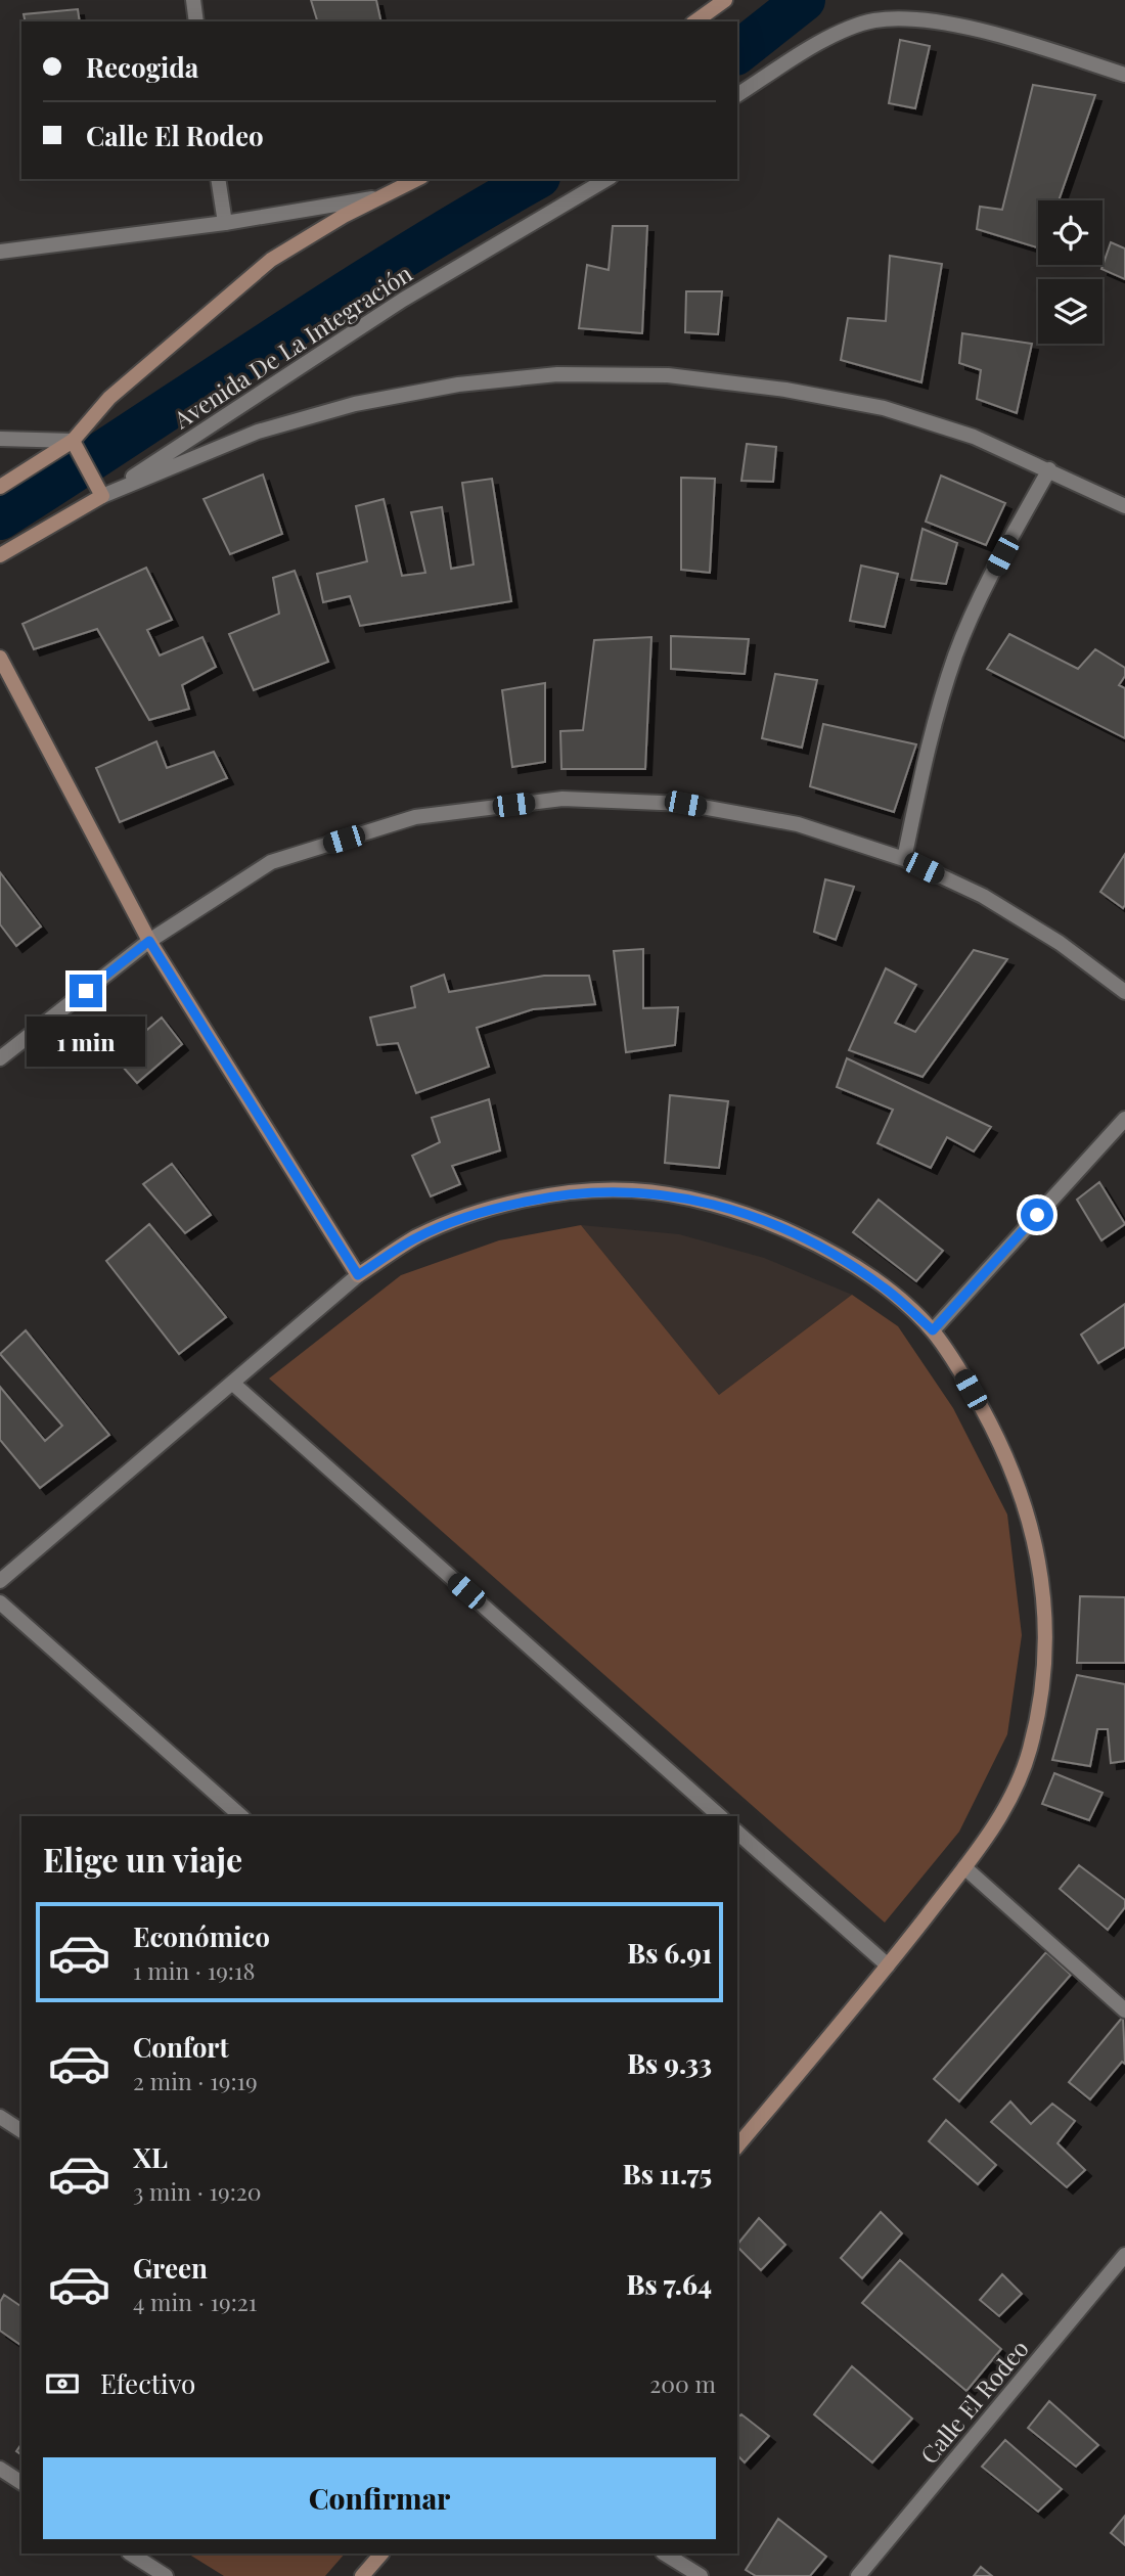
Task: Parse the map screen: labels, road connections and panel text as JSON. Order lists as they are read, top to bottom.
{
  "streets": {
    "street": ["Avenida De La Integración", "Calle El Rodeo"]
  },
  "page": {
    "banner": ["Recogida", "Calle El Rodeo"],
    "bubble": "1 min",
    "heading": "Elige un viaje",
    "list": [
      {
        "name": "Económico",
        "note": "1 min · 19:18",
        "value": "Bs 6.91"
      },
      {
        "name": "Confort",
        "note": "2 min · 19:19",
        "value": "Bs 9.33"
      },
      {
        "name": "XL",
        "note": "3 min · 19:20",
        "value": "Bs 11.75"
      },
      {
        "name": "Green",
        "note": "4 min · 19:21",
        "value": "Bs 7.64"
      }
    ],
    "pay": ["Efectivo", "200 m"],
    "buttons": "Confirmar"
  }
}
